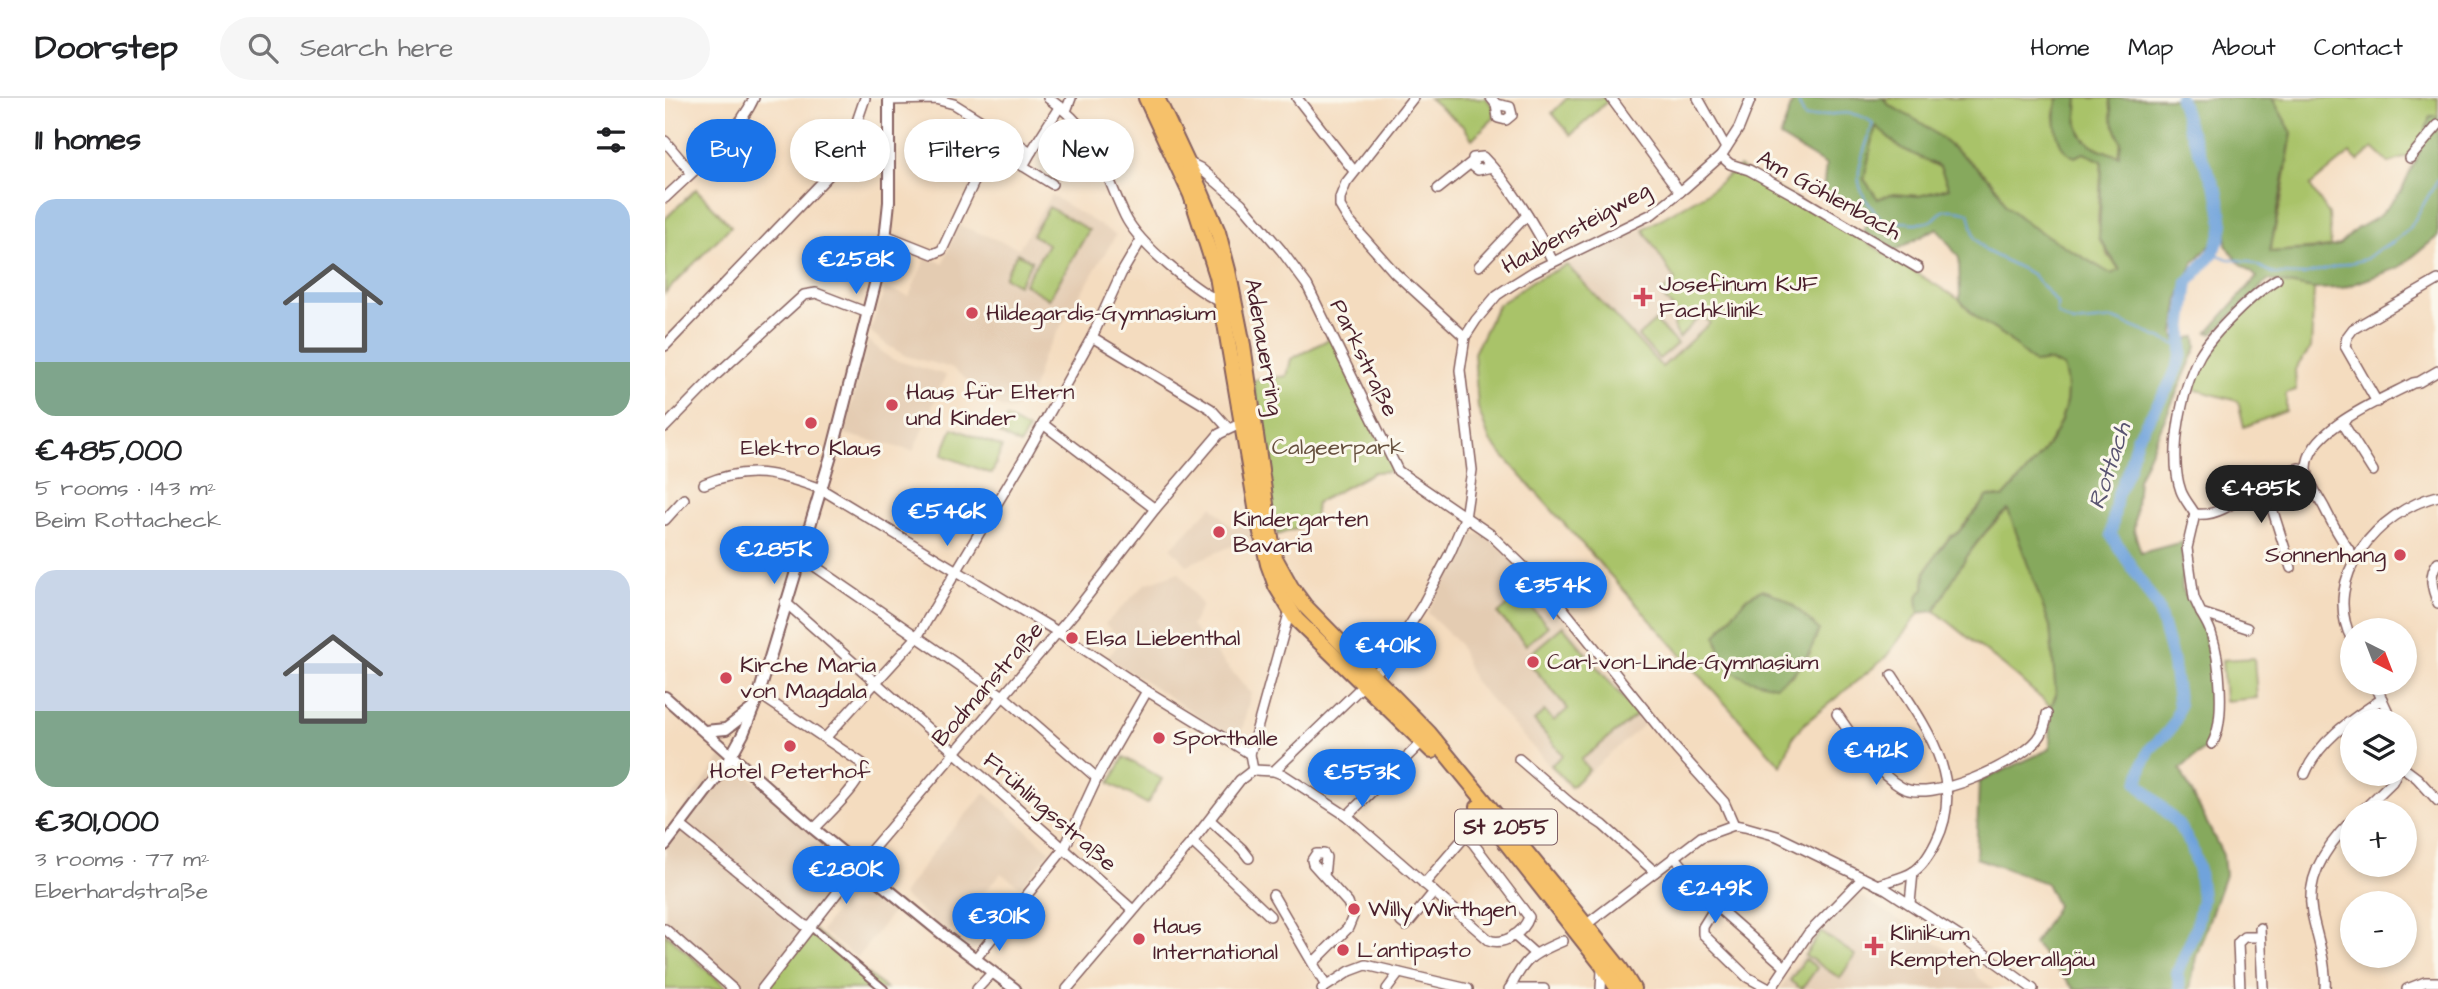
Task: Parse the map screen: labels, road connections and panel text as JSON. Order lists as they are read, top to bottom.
{
  "streets": {
    "main road": ["Adenauerring", "St 2055"],
    "street": [
      "Am Göhlenbach",
      "Haubensteigweg",
      "Parkstraße",
      "Bodmanstraße",
      "Frühlingsstraße"
    ]
  },
  "crossings": [
    ["Am Göhlenbach", "Haubensteigweg"],
    ["Haubensteigweg", "Adenauerring"],
    ["Haubensteigweg", "Parkstraße"],
    ["Adenauerring", "Parkstraße"],
    ["Adenauerring", "Bodmanstraße"],
    ["Bodmanstraße", "Frühlingsstraße"]
  ],
  "water": ["Rottach"],
  "parks": ["Calgeerpark"],
  "places": {
    "health": ["Josefinum KJF Fachklinik", "Klinikum Kempten-Oberallgäu"],
    "other": [
      "Hildegardis-Gymnasium",
      "Haus für Eltern und Kinder",
      "Elektro Klaus",
      "Kindergarten Bavaria",
      "Sonnenhang",
      "Elsa Liebenthal",
      "Carl-von-Linde-Gymnasium",
      "Kirche Maria von Magdala",
      "Sporthalle",
      "Hotel Peterhof",
      "Willy Wirthgen",
      "Haus International",
      "L'antipasto"
    ]
  },
  "north": "bottom right",
  "page": {
    "header": "Doorstep",
    "search": "Search here",
    "nav": [
      "Home",
      "Map",
      "About",
      "Contact"
    ],
    "heading": "11 homes",
    "chip": [
      "Buy",
      "Rent",
      "Filters",
      "New"
    ],
    "list": [
      {
        "name": "€485,000",
        "note": "5 rooms · 143 m² · Beim Rottacheck"
      },
      {
        "name": "€301,000",
        "note": "3 rooms · 77 m² · Eberhardstraße"
      }
    ],
    "price": [
      "€258K",
      "€485K",
      "€546K",
      "€285K",
      "€354K",
      "€401K",
      "€412K",
      "€553K",
      "€280K",
      "€249K",
      "€301K"
    ],
    "map_buttons": ["+", "−"]
  }
}
